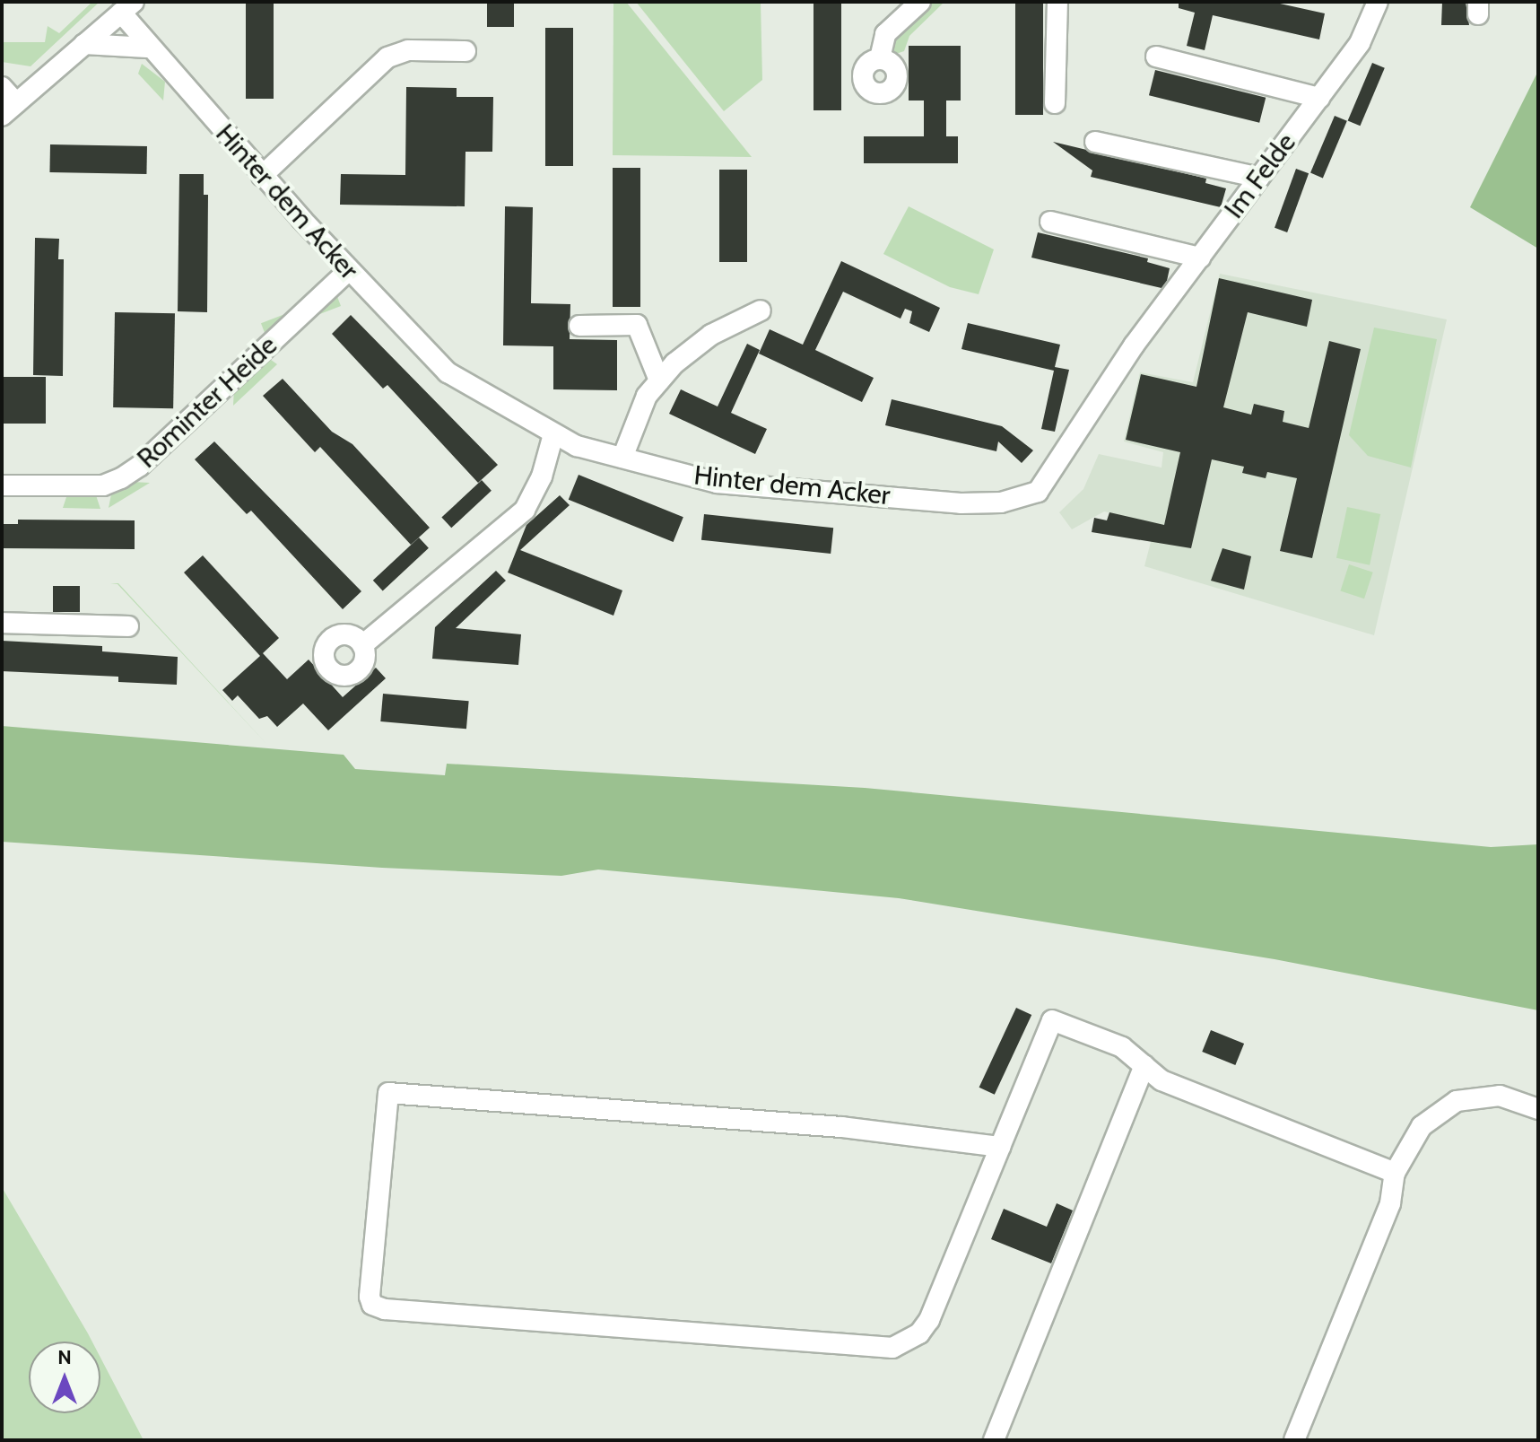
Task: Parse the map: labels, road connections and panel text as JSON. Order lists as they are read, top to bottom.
{
  "streets": {
    "street": ["Im Felde", "Hinter dem Acker", "Rominter Heide"]
  },
  "crossings": [
    ["Im Felde", "Hinter dem Acker"],
    ["Hinter dem Acker", "Rominter Heide"]
  ],
  "north": "top"
}
